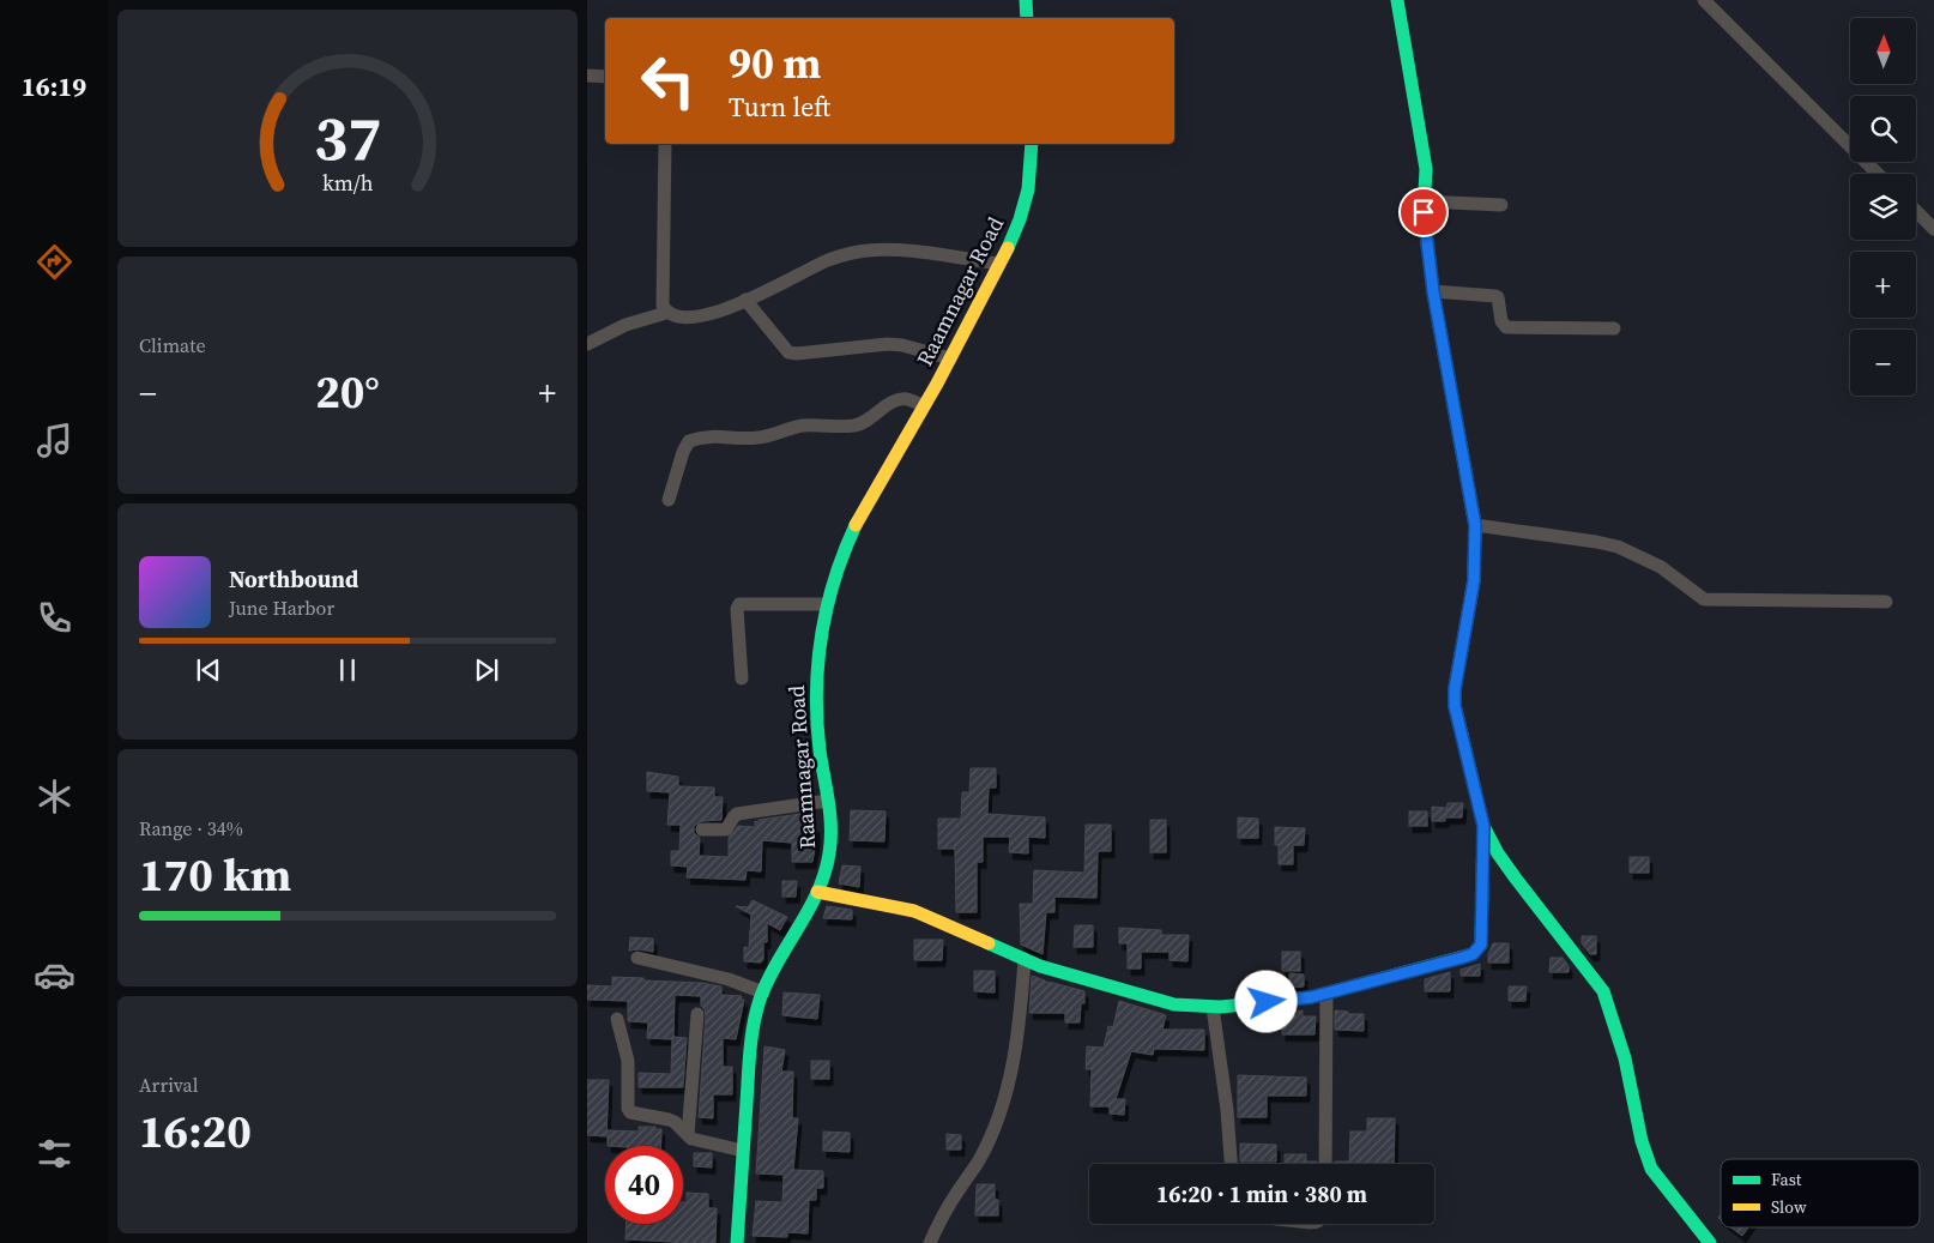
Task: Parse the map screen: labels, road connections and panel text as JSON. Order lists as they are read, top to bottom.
{
  "streets": {
    "main road": ["Raamnagar Road"]
  },
  "legend": ["Fast", "Slow"],
  "north": "top",
  "page": {
    "tabs": "16:19",
    "map_buttons": ["+", "−"],
    "turn": ["90 m", "Turn left"],
    "tile": [
      "Climate",
      ["Range · 34%", "170 km"],
      ["Arrival", "16:20"]
    ],
    "heat": ["−", "20°", "+"],
    "song": ["Northbound", "June Harbor"],
    "limit": "40",
    "trip": "16:20 · 1 min · 380 m",
    "gauge": ["37", "km/h"]
  }
}
